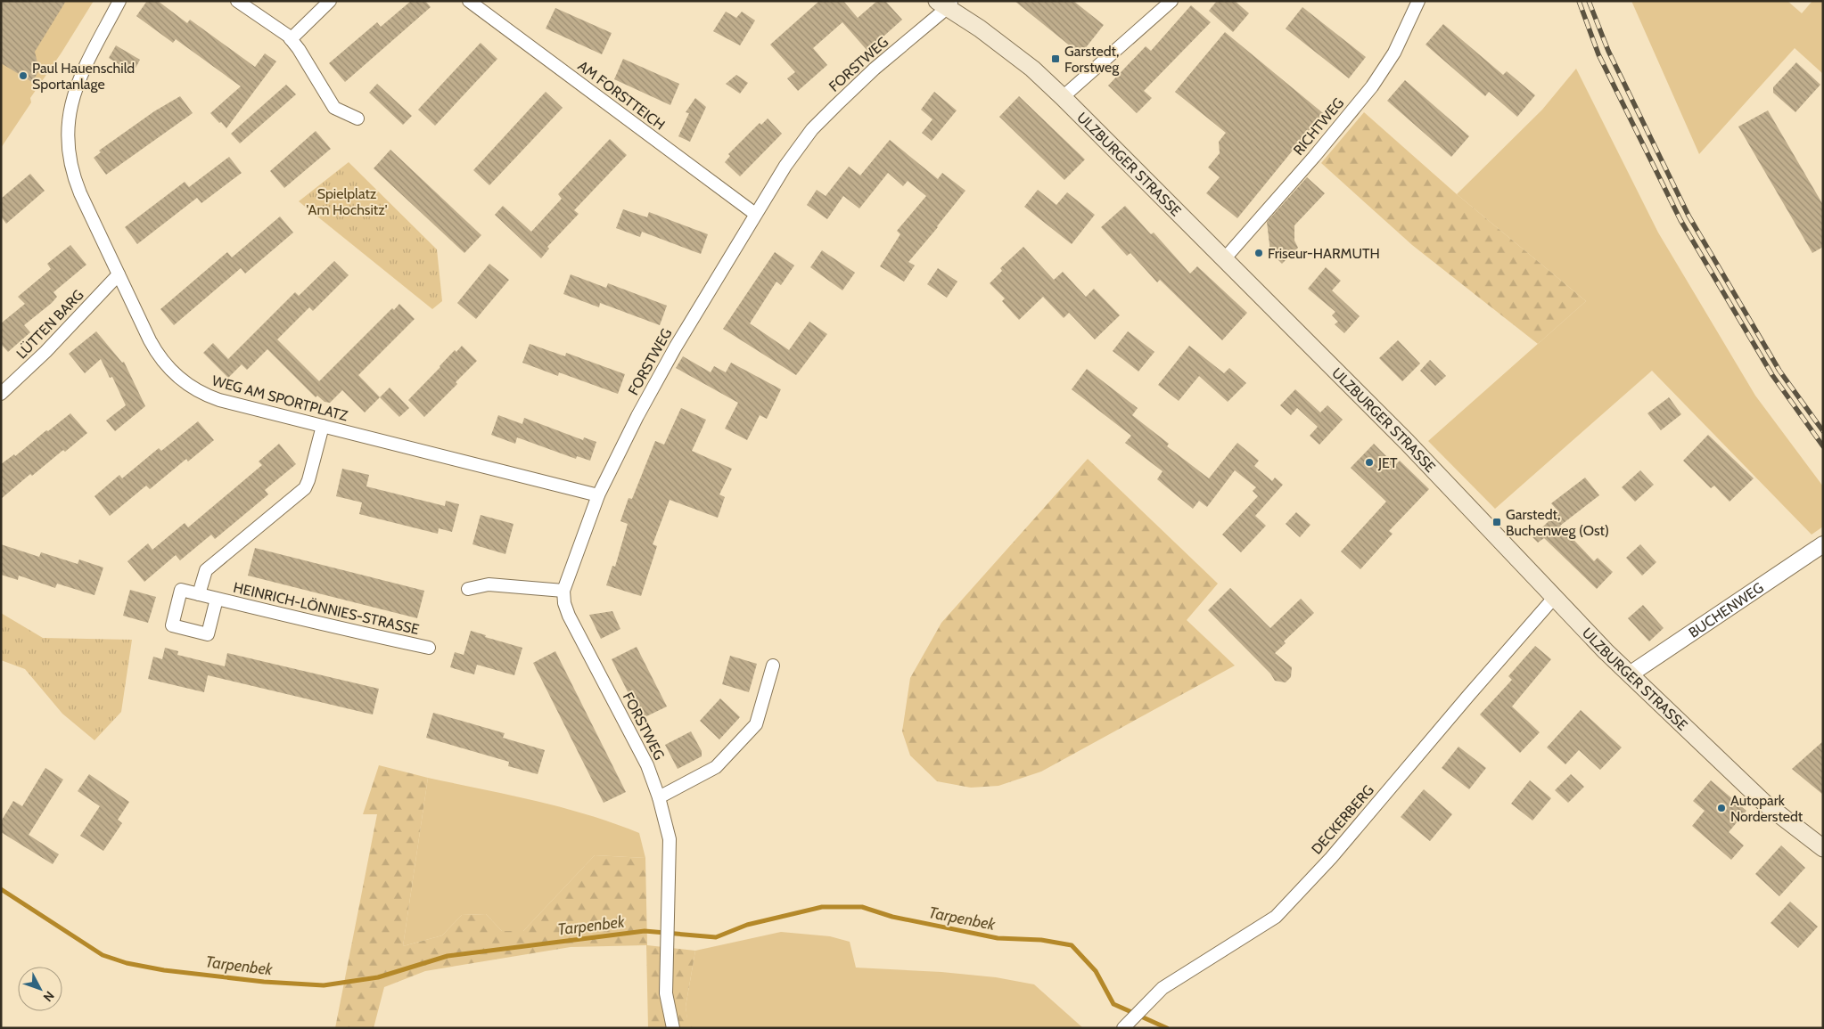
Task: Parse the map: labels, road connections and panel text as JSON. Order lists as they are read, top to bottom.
{
  "streets": {
    "main road": ["ULZBURGER STRASSE"],
    "street": [
      "FORSTWEG",
      "AM FORSTTEICH",
      "RICHTWEG",
      "LÜTTEN BARG",
      "WEG AM SPORTPLATZ",
      "HEINRICH-LÖNNIES-STRASSE",
      "BUCHENWEG",
      "DECKERBERG"
    ]
  },
  "crossings": [
    ["FORSTWEG", "AM FORSTTEICH"],
    ["FORSTWEG", "ULZBURGER STRASSE"],
    ["FORSTWEG", "WEG AM SPORTPLATZ"],
    ["RICHTWEG", "ULZBURGER STRASSE"],
    ["ULZBURGER STRASSE", "BUCHENWEG"],
    ["ULZBURGER STRASSE", "DECKERBERG"],
    ["LÜTTEN BARG", "WEG AM SPORTPLATZ"]
  ],
  "water": ["Tarpenbek"],
  "parks": ["Spielplatz 'Am Hochsitz'"],
  "places": {
    "transit": ["Garstedt, Forstweg", "Garstedt, Buchenweg (Ost)"],
    "other": [
      "Paul Hauenschild Sportanlage",
      "Friseur-HARMUTH",
      "JET",
      "Autopark Norderstedt"
    ]
  },
  "north": "bottom right"
}
